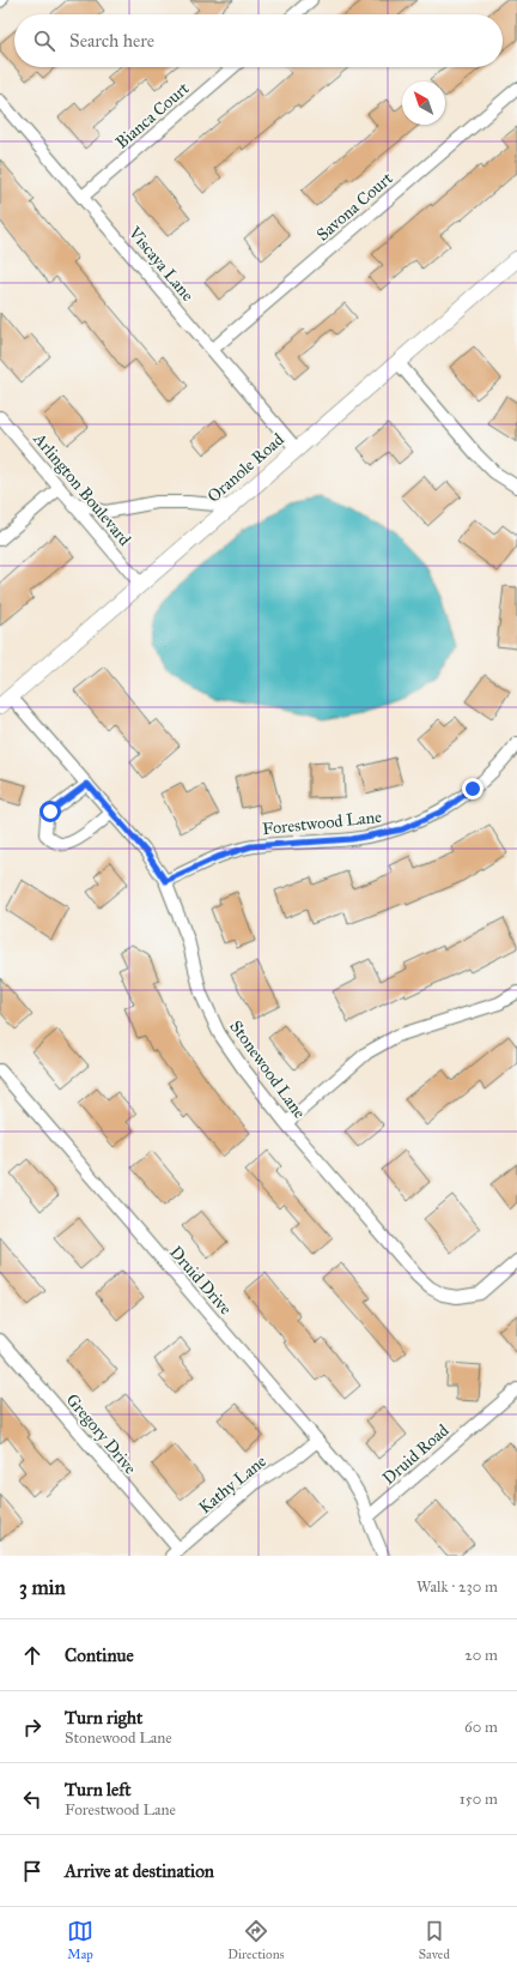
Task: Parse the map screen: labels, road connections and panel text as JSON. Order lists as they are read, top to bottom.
{
  "streets": {
    "street": [
      "Bianca Court",
      "Savona Court",
      "Viscaya Lane",
      "Oranole Road",
      "Arlington Boulevard",
      "Forestwood Lane",
      "Stonewood Lane",
      "Druid Drive",
      "Gregory Drive",
      "Druid Road",
      "Kathy Lane"
    ]
  },
  "crossings": [
    ["Bianca Court", "Viscaya Lane"],
    ["Savona Court", "Viscaya Lane"],
    ["Viscaya Lane", "Oranole Road"],
    ["Oranole Road", "Arlington Boulevard"],
    ["Oranole Road", "Stonewood Lane"],
    ["Forestwood Lane", "Stonewood Lane"],
    ["Druid Drive", "Druid Road"],
    ["Druid Drive", "Kathy Lane"],
    ["Gregory Drive", "Kathy Lane"]
  ],
  "north": "top left",
  "page": {
    "search": "Search here",
    "heading": ["3 min", "Walk · 230 m"],
    "list": [
      ["Continue", "20 m"],
      ["Turn right", "Stonewood Lane", "60 m"],
      ["Turn left", "Forestwood Lane", "150 m"],
      "Arrive at destination"
    ],
    "nav": ["Map", "Directions", "Saved"]
  }
}
